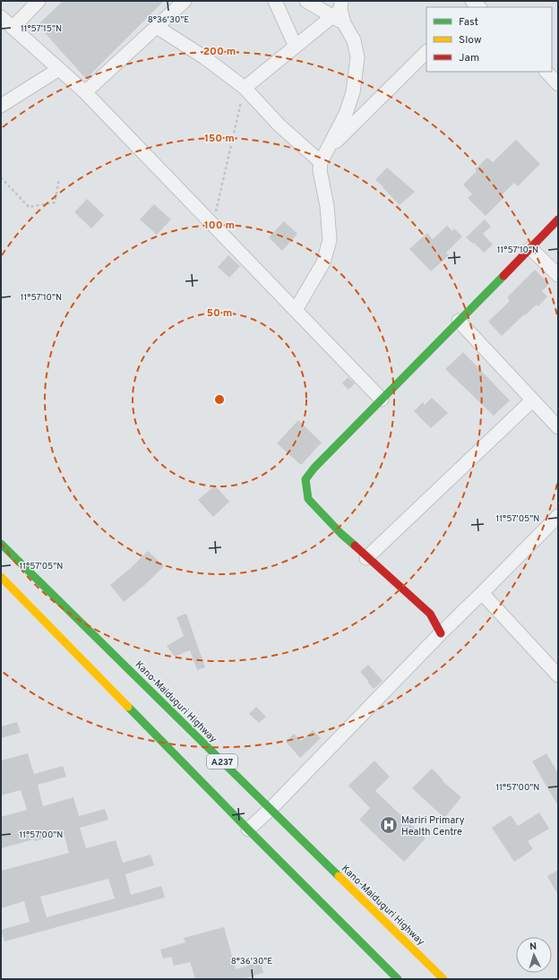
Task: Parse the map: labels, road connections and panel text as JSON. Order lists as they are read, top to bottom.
{
  "streets": {
    "main road": ["Kano-Maiduguri Highway", "A237"]
  },
  "places": {
    "hospital": ["Mariri Primary Health Centre"]
  },
  "legend": ["Fast", "Slow", "Jam"],
  "north": "top",
  "coordinates": [
    "8°36'30\"E",
    "11°57'15\"N",
    "11°57'10\"N",
    "11°57'05\"N",
    "11°57'00\"N"
  ],
  "rings": [
    "200 m",
    "150 m",
    "100 m",
    "50 m"
  ]
}
